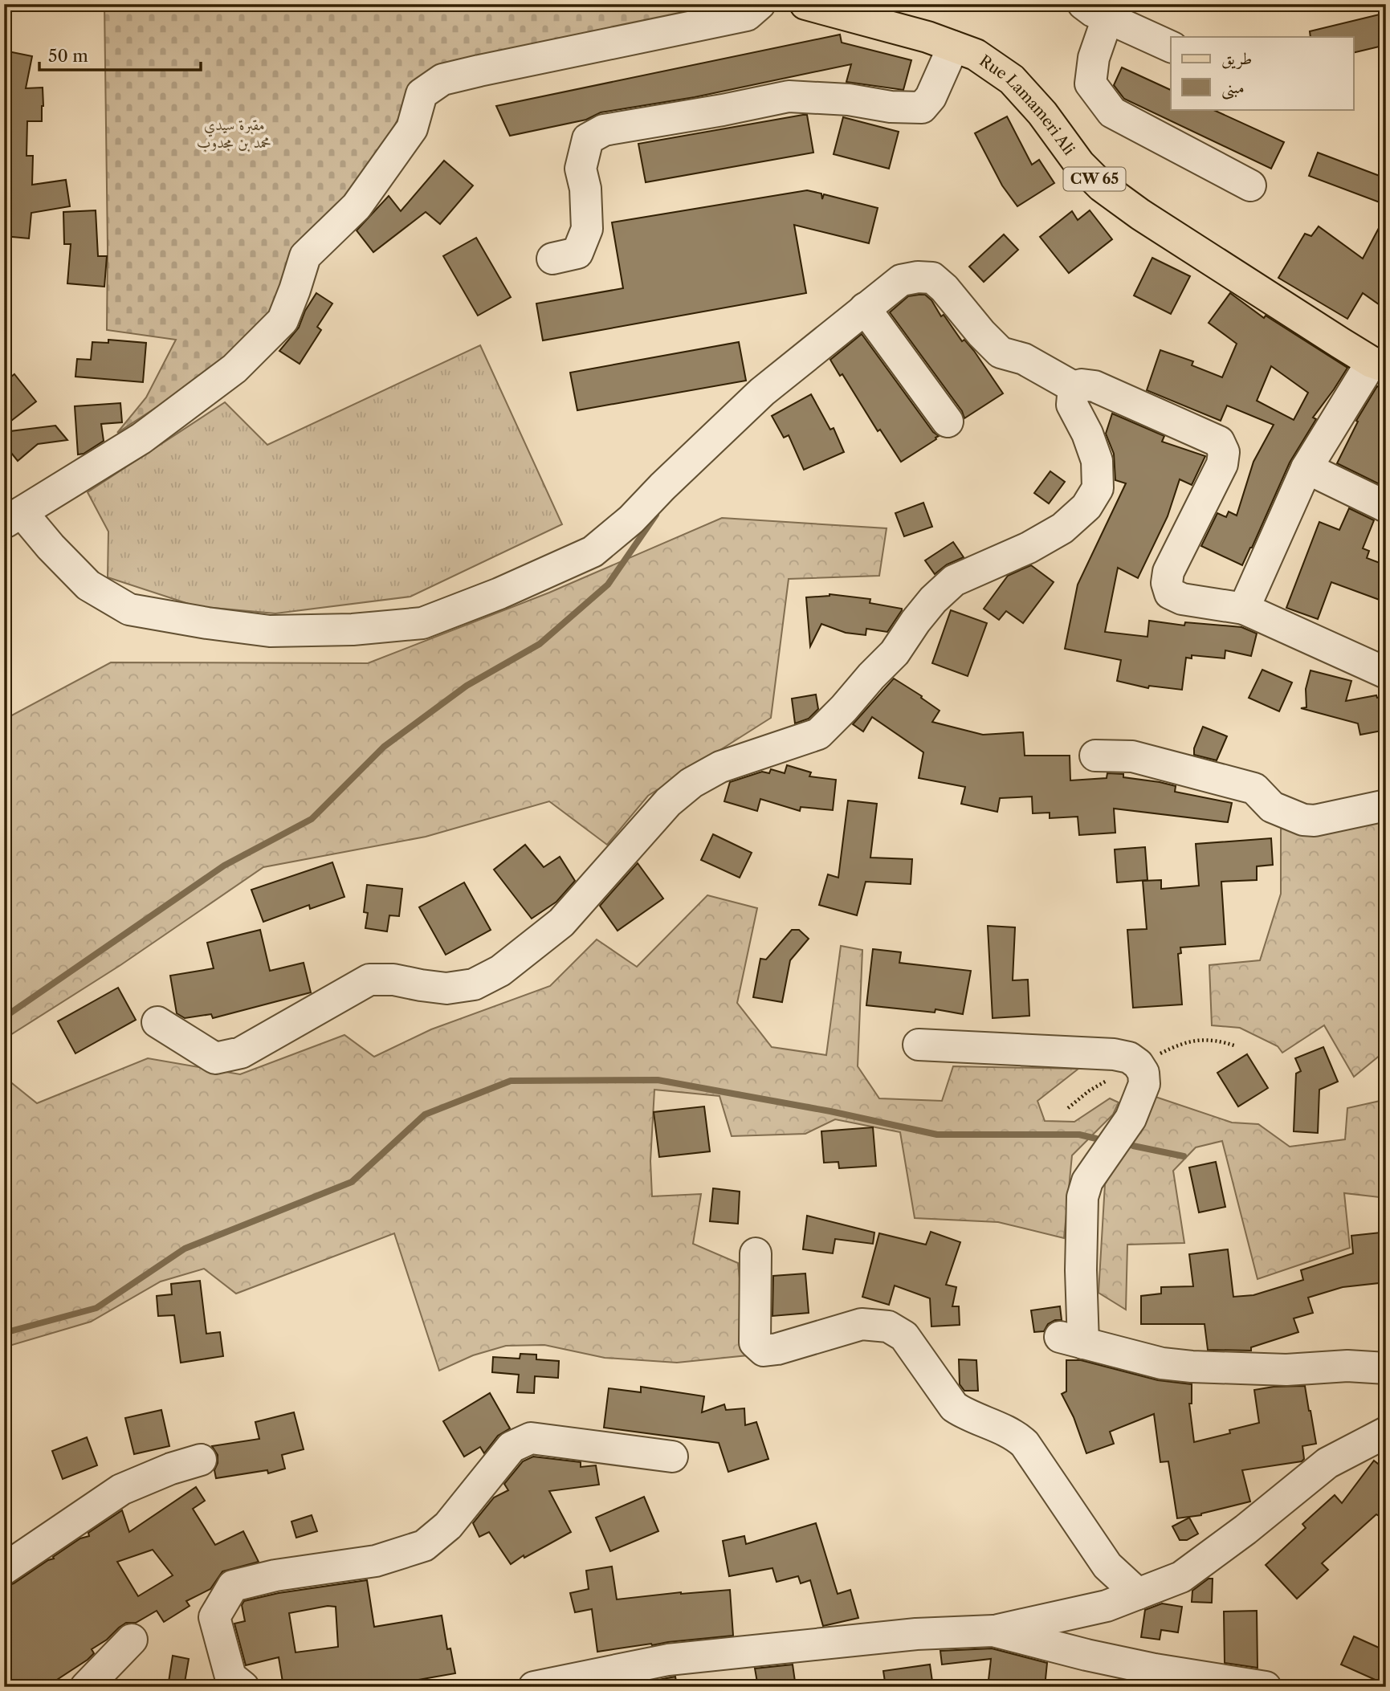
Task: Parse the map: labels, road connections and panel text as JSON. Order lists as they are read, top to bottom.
{
  "streets": {
    "main road": ["Rue Lamameri Ali", "CW 65"]
  },
  "parks": ["مقبرة سيدي محمد بن مجدوب"],
  "legend": ["طريق", "مبنى"],
  "scale_bar": "50 m"
}
